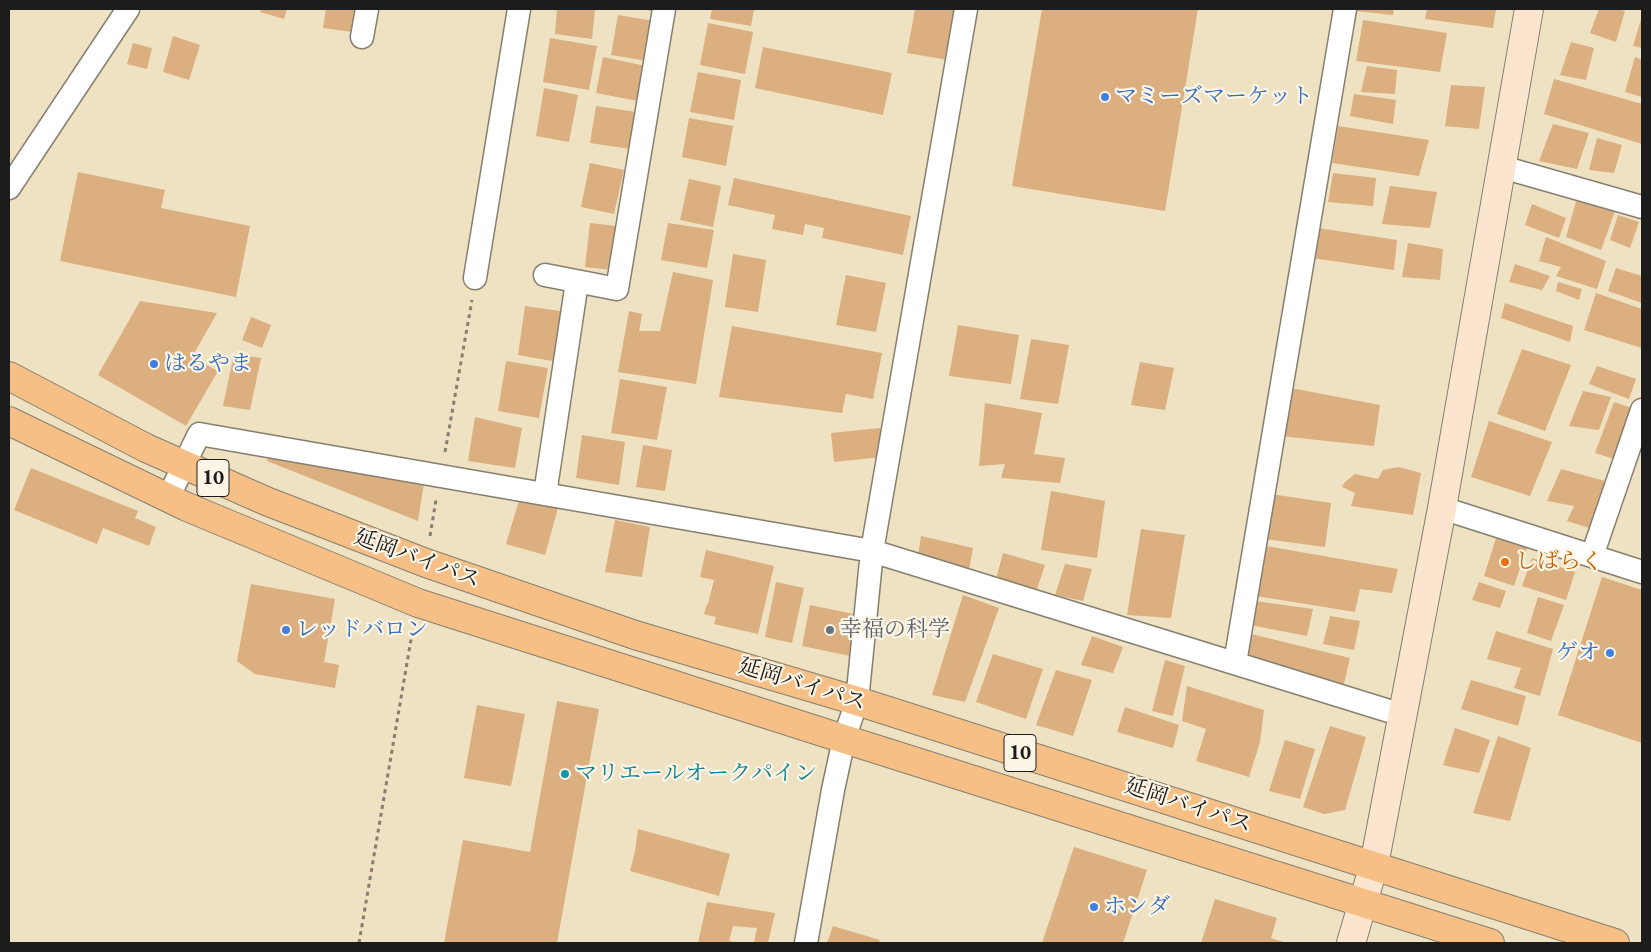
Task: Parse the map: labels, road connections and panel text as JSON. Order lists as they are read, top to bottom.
{
  "streets": {
    "highway": ["10", "延岡バイパス"]
  },
  "places": [
    "マミーズマーケット",
    "はるやま",
    "しばらく",
    "レッドバロン",
    "幸福の科学",
    "ゲオ",
    "マリエールオークパイン",
    "ホンダ"
  ]
}
